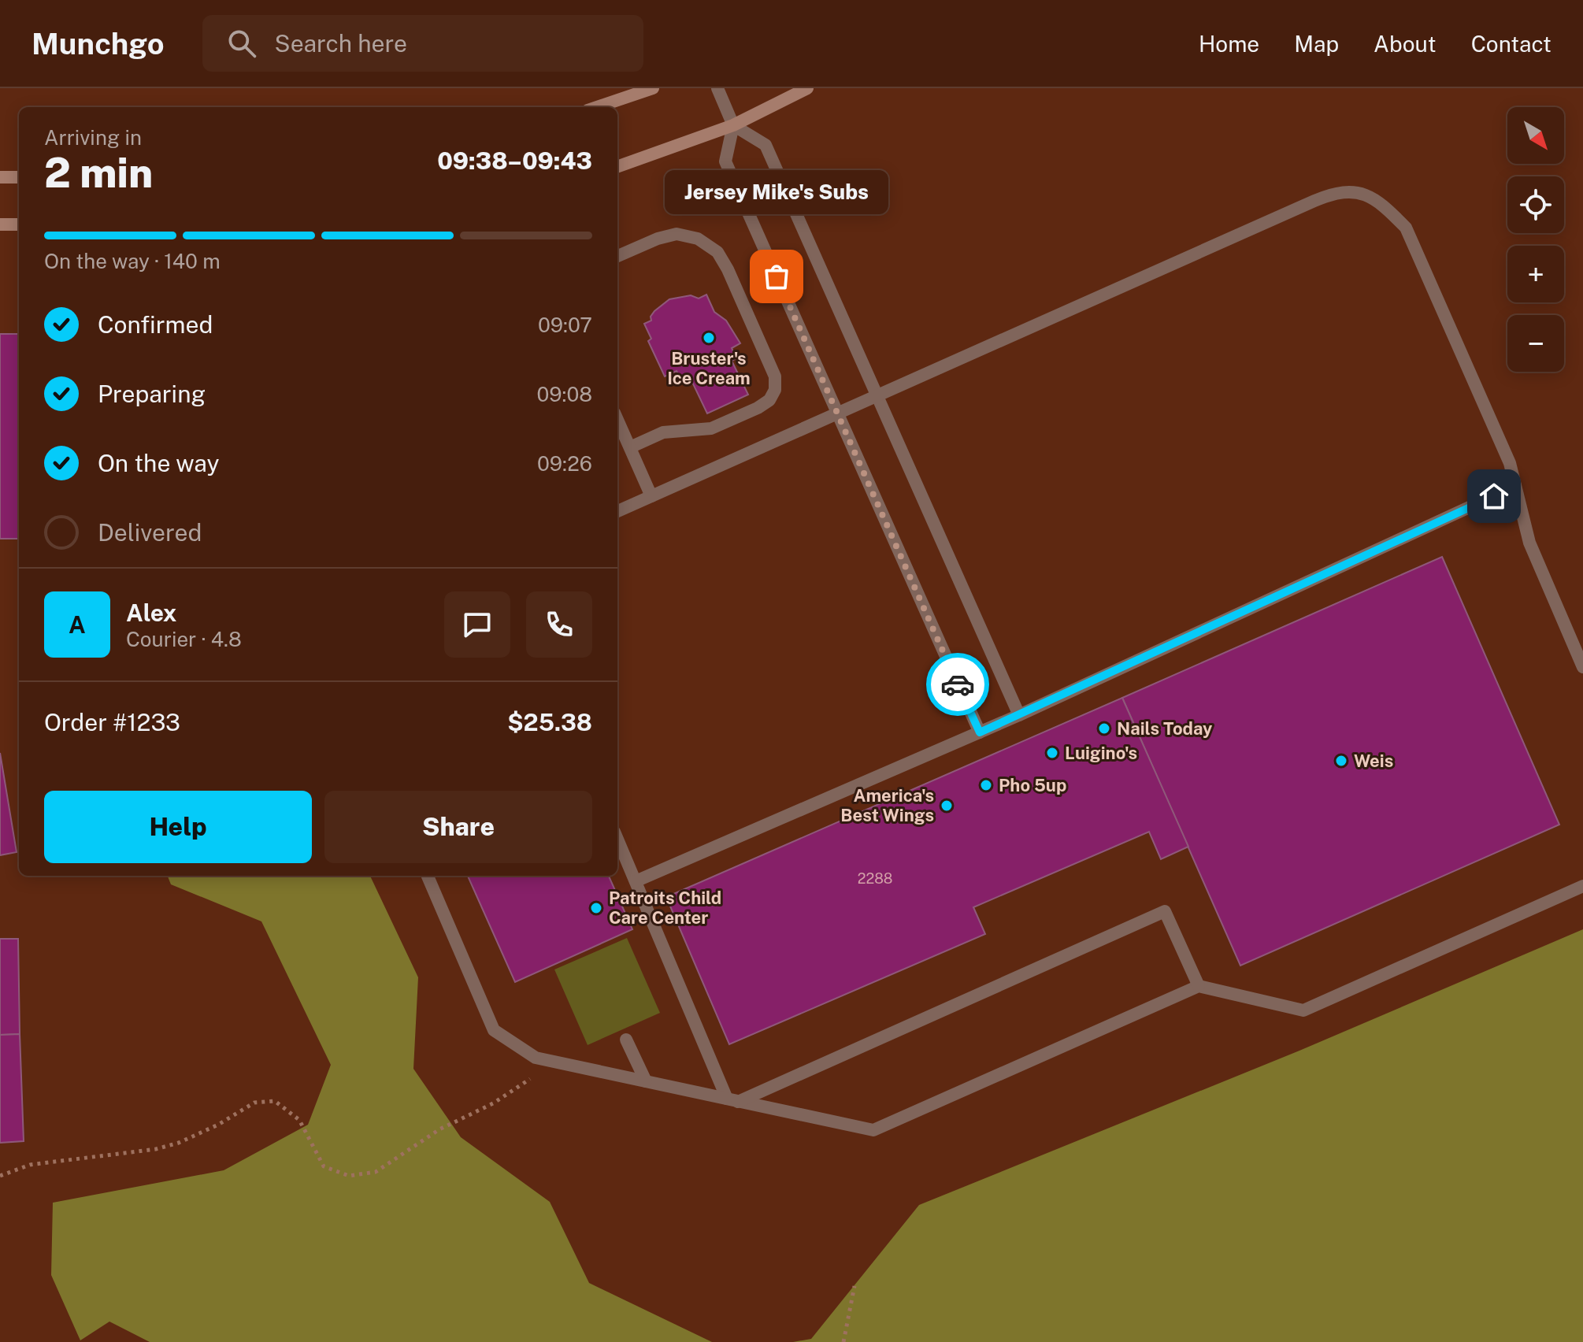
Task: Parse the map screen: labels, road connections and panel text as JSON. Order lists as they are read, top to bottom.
{
  "places": [
    "Jersey Mike's Subs",
    "Bruster's Ice Cream",
    "Nails Today",
    "Luigino's",
    "Weis",
    "Pho 5up",
    "America's Best Wings",
    "Patroits Child Care Center"
  ],
  "house_numbers": ["2288"],
  "north": "bottom right",
  "page": {
    "header": "Munchgo",
    "search": "Search here",
    "nav": [
      "Home",
      "Map",
      "About",
      "Contact"
    ],
    "map_buttons": ["+", "−"],
    "heading": ["2 min", "Arriving in", "09:38–09:43"],
    "panel": [
      "Alex",
      "Courier · 4.8",
      "Order #1233",
      "$25.38"
    ],
    "bubble": "Jersey Mike's Subs",
    "bar": "On the way · 140 m",
    "list": [
      ["Confirmed", "09:07"],
      ["Preparing", "09:08"],
      ["On the way", "09:26"],
      "Delivered"
    ],
    "round": "A",
    "buttons": ["Help", "Share"]
  }
}
